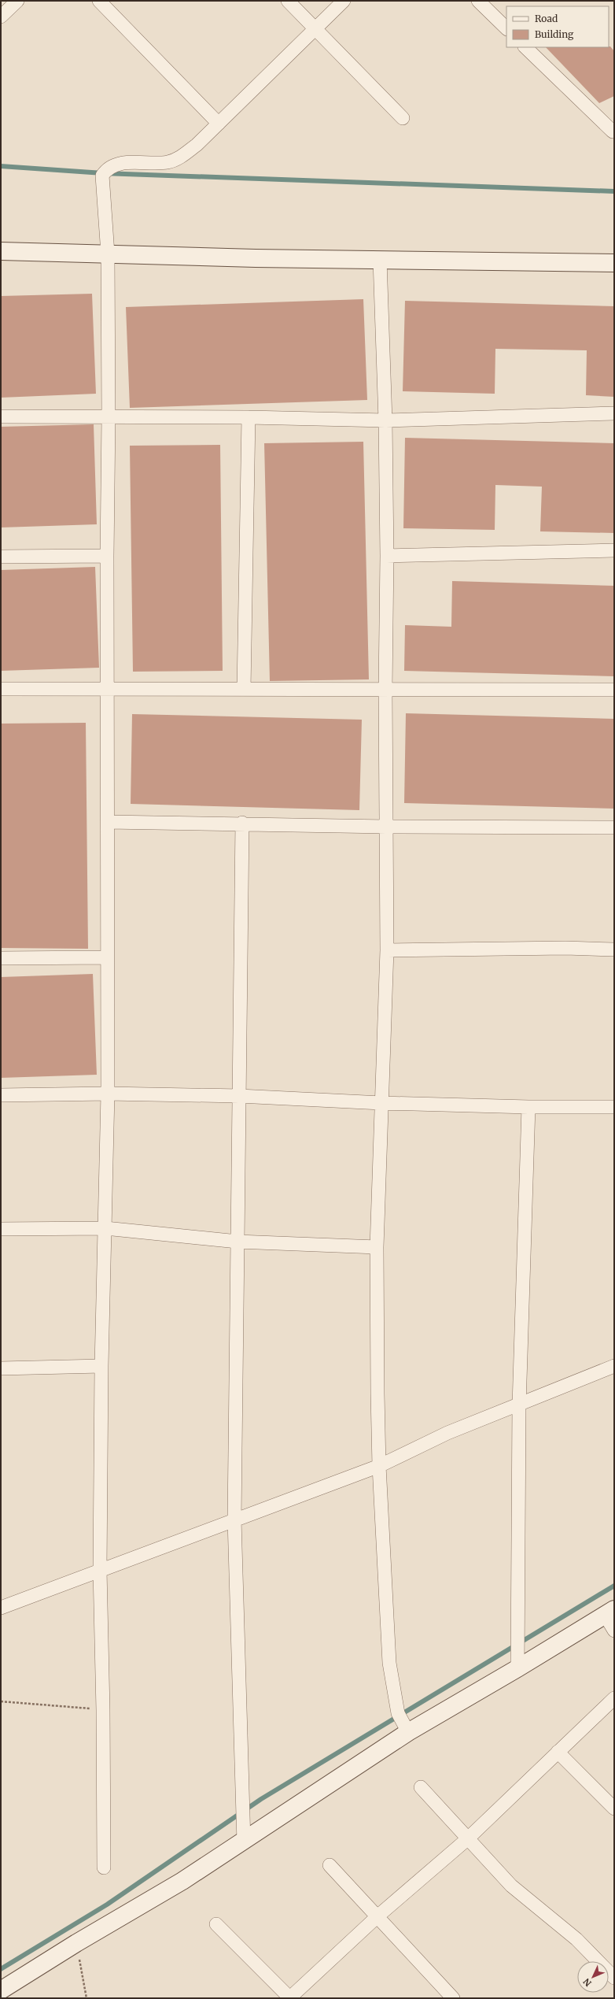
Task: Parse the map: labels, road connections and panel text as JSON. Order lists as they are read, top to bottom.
{
  "legend": ["Road", "Building"],
  "north": "bottom left"
}
